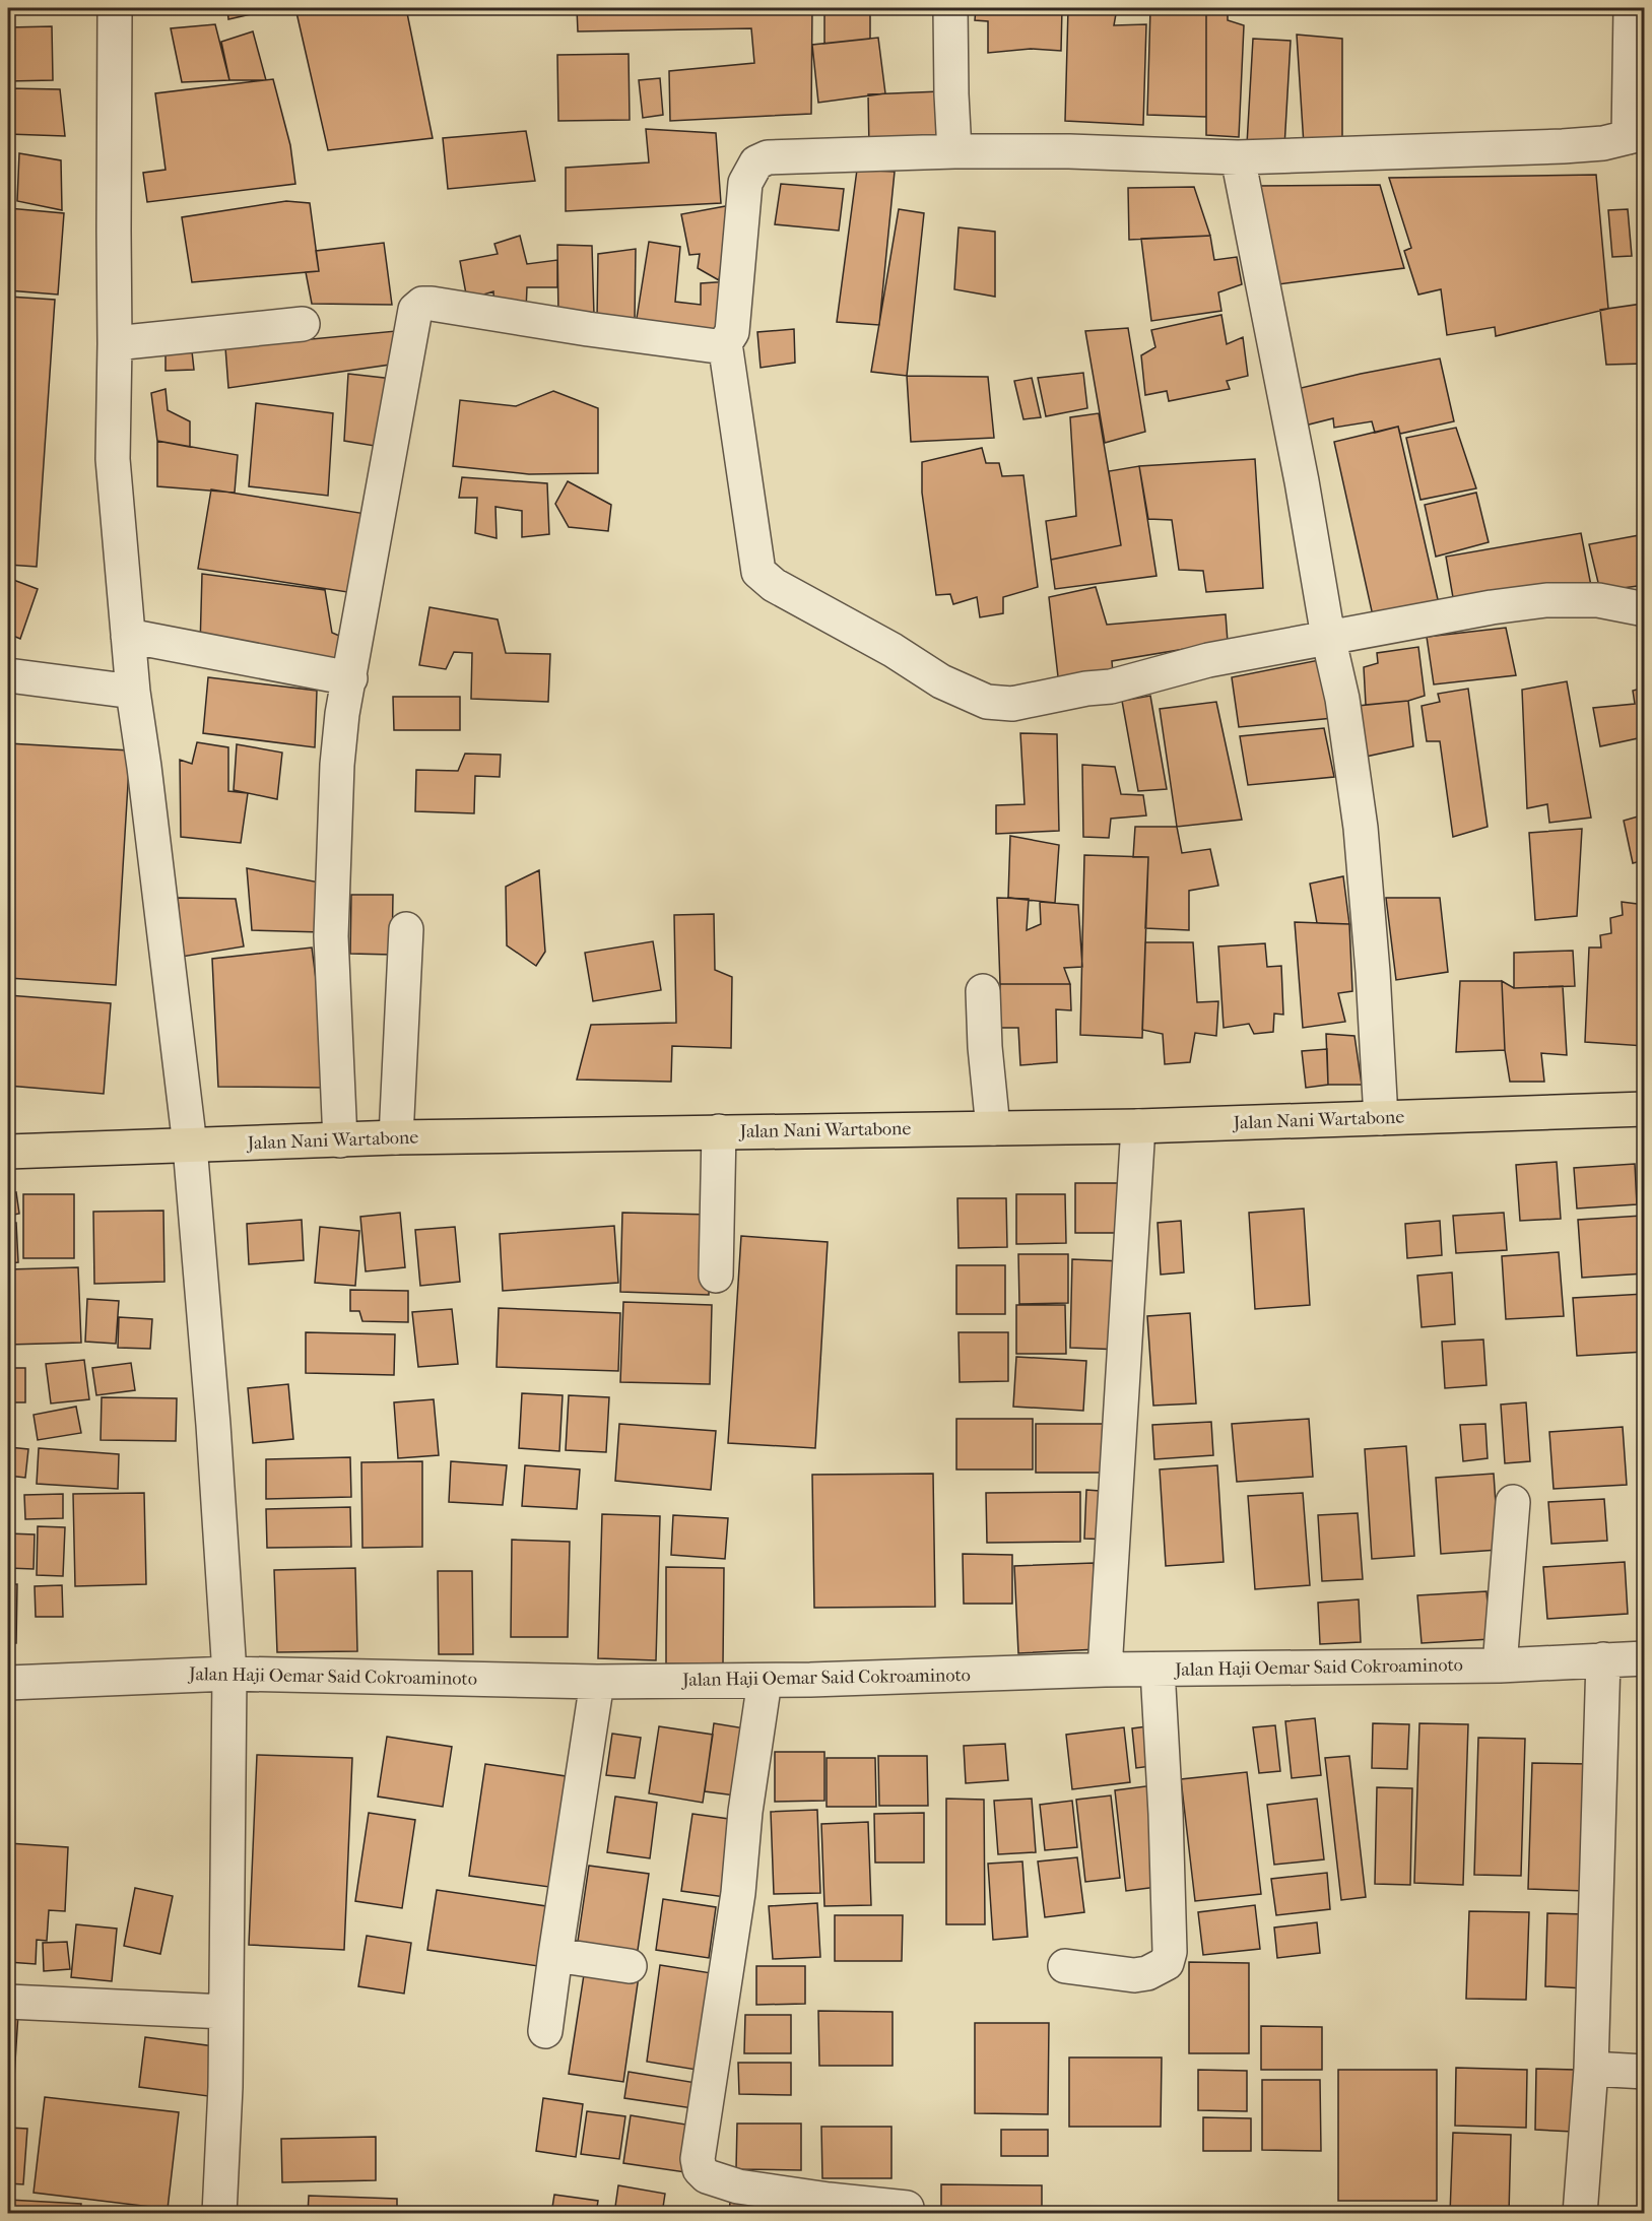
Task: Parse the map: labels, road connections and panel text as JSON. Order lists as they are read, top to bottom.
{
  "streets": {
    "main road": ["Jalan Nani Wartabone"],
    "street": ["Jalan Haji Oemar Said Cokroaminoto"]
  }
}
